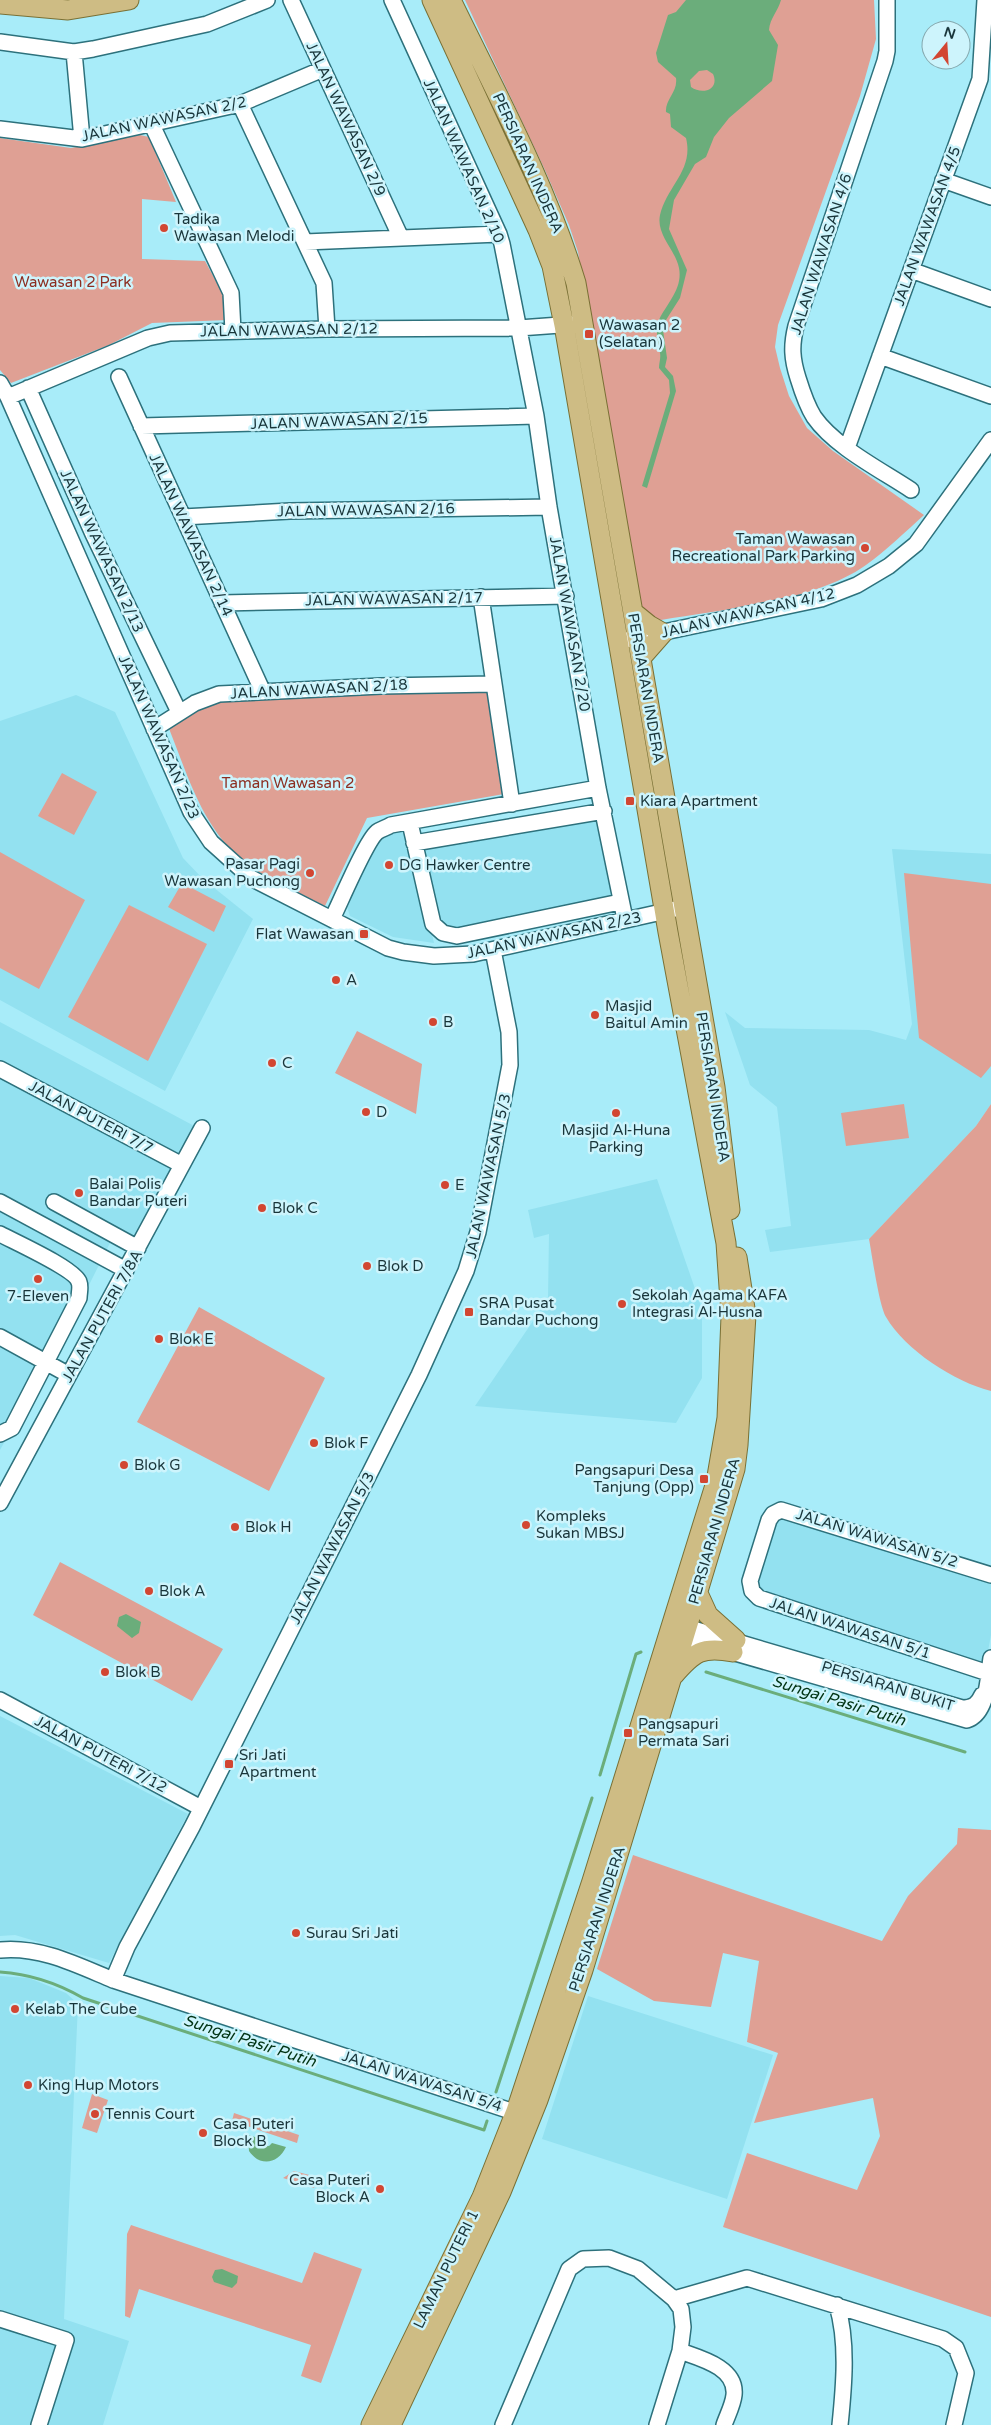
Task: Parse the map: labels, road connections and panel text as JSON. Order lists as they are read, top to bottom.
{
  "streets": {
    "main road": ["PERSIARAN INDERA", "LAMAN PUTERI 1"],
    "street": [
      "JALAN WAWASAN 2/2",
      "JALAN WAWASAN 2/9",
      "JALAN WAWASAN 2/10",
      "JALAN WAWASAN 4/5",
      "JALAN WAWASAN 4/6",
      "JALAN WAWASAN 2/12",
      "JALAN WAWASAN 2/15",
      "JALAN WAWASAN 2/16",
      "JALAN WAWASAN 2/14",
      "JALAN WAWASAN 2/13",
      "JALAN WAWASAN 2/17",
      "JALAN WAWASAN 4/12",
      "JALAN WAWASAN 2/20",
      "JALAN WAWASAN 2/18",
      "JALAN WAWASAN 2/23",
      "JALAN PUTERI 7/7",
      "JALAN WAWASAN 5/3",
      "JALAN PUTERI 7/8A",
      "JALAN WAWASAN 5/2",
      "JALAN WAWASAN 5/1",
      "PERSIARAN BUKIT",
      "JALAN PUTERI 7/12",
      "JALAN WAWASAN 5/4"
    ]
  },
  "crossings": [
    ["JALAN WAWASAN 2/2", "JALAN WAWASAN 2/9"],
    ["JALAN WAWASAN 2/10", "JALAN WAWASAN 2/12"],
    ["JALAN WAWASAN 2/10", "JALAN WAWASAN 2/20"],
    ["PERSIARAN INDERA", "JALAN WAWASAN 2/12"],
    ["PERSIARAN INDERA", "JALAN WAWASAN 4/12"],
    ["PERSIARAN INDERA", "JALAN WAWASAN 2/23"],
    ["PERSIARAN INDERA", "PERSIARAN BUKIT"],
    ["PERSIARAN INDERA", "JALAN WAWASAN 5/4"],
    ["PERSIARAN INDERA", "LAMAN PUTERI 1"],
    ["JALAN WAWASAN 4/5", "JALAN WAWASAN 4/6"],
    ["JALAN WAWASAN 2/12", "JALAN WAWASAN 2/13"],
    ["JALAN WAWASAN 2/12", "JALAN WAWASAN 2/20"],
    ["JALAN WAWASAN 2/12", "JALAN WAWASAN 2/23"],
    ["JALAN WAWASAN 2/15", "JALAN WAWASAN 2/14"],
    ["JALAN WAWASAN 2/15", "JALAN WAWASAN 2/20"],
    ["JALAN WAWASAN 2/16", "JALAN WAWASAN 2/14"],
    ["JALAN WAWASAN 2/16", "JALAN WAWASAN 2/20"],
    ["JALAN WAWASAN 2/14", "JALAN WAWASAN 2/17"],
    ["JALAN WAWASAN 2/14", "JALAN WAWASAN 2/18"],
    ["JALAN WAWASAN 2/13", "JALAN WAWASAN 2/18"],
    ["JALAN WAWASAN 2/17", "JALAN WAWASAN 2/20"],
    ["JALAN WAWASAN 2/20", "JALAN WAWASAN 2/23"],
    ["JALAN WAWASAN 2/18", "JALAN WAWASAN 2/23"],
    ["JALAN WAWASAN 2/23", "JALAN WAWASAN 5/3"],
    ["JALAN PUTERI 7/7", "JALAN PUTERI 7/8A"],
    ["JALAN WAWASAN 5/3", "JALAN PUTERI 7/12"],
    ["JALAN WAWASAN 5/3", "JALAN WAWASAN 5/4"],
    ["JALAN WAWASAN 5/2", "JALAN WAWASAN 5/1"],
    ["JALAN WAWASAN 5/1", "PERSIARAN BUKIT"],
    ["JALAN WAWASAN 5/4", "LAMAN PUTERI 1"]
  ],
  "water": ["Sungai Pasir Putih"],
  "parks": ["Wawasan 2 Park", "Taman Wawasan 2"],
  "places": {
    "other": [
      "Tadika Wawasan Melodi",
      "Taman Wawasan Recreational Park Parking",
      "DG Hawker Centre",
      "Pasar Pagi Wawasan Puchong",
      "A",
      "Masjid Baitul Amin",
      "B",
      "C",
      "D",
      "Masjid Al-Huna Parking",
      "E",
      "Balai Polis Bandar Puteri",
      "Blok C",
      "Blok D",
      "7-Eleven",
      "Sekolah Agama KAFA Integrasi Al-Husna",
      "Blok E",
      "Blok F",
      "Blok G",
      "Kompleks Sukan MBSJ",
      "Blok H",
      "Blok A",
      "Blok B",
      "Surau Sri Jati",
      "Kelab The Cube",
      "King Hup Motors",
      "Tennis Court",
      "Casa Puteri Block B",
      "Casa Puteri Block A"
    ],
    "transit": [
      "Wawasan 2 (Selatan）",
      "Kiara Apartment",
      "Flat Wawasan",
      "SRA Pusat Bandar Puchong",
      "Pangsapuri Desa Tanjung (Opp)",
      "Pangsapuri Permata Sari",
      "Sri Jati Apartment"
    ]
  },
  "north": "top"
}
